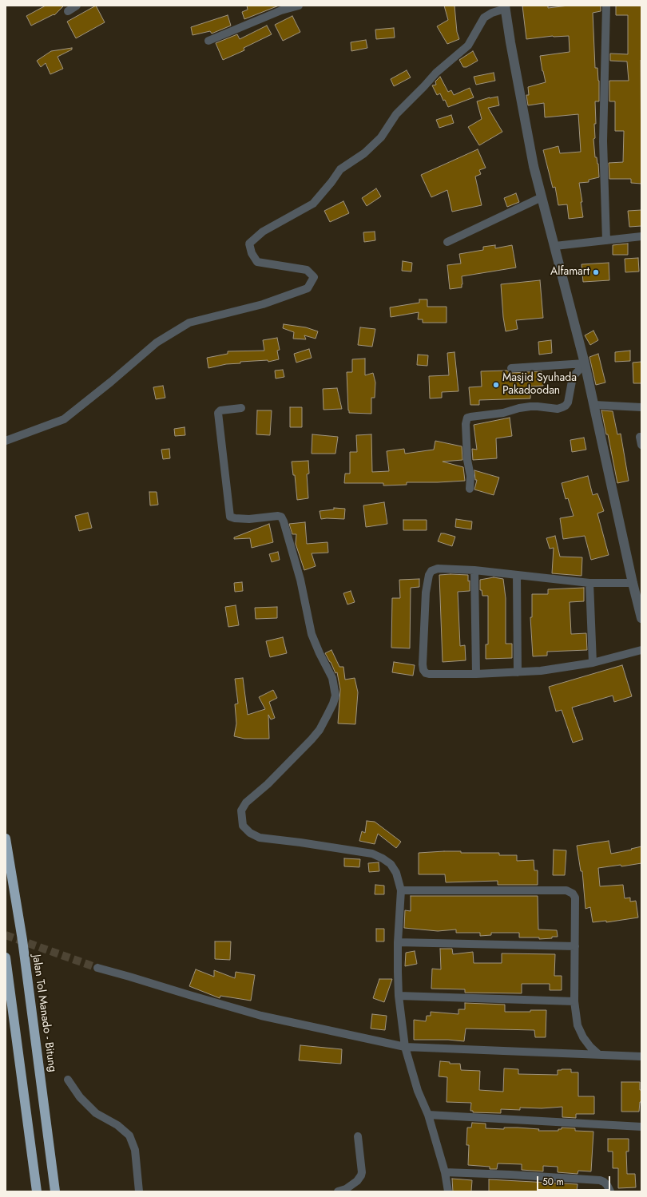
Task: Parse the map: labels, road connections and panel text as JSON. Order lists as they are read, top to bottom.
{
  "streets": {
    "highway": ["Jalan Tol Manado - Bitung"]
  },
  "places": ["Alfamart", "Masjid Syuhada Pakadoodan"],
  "scale_bar": "50 m"
}
